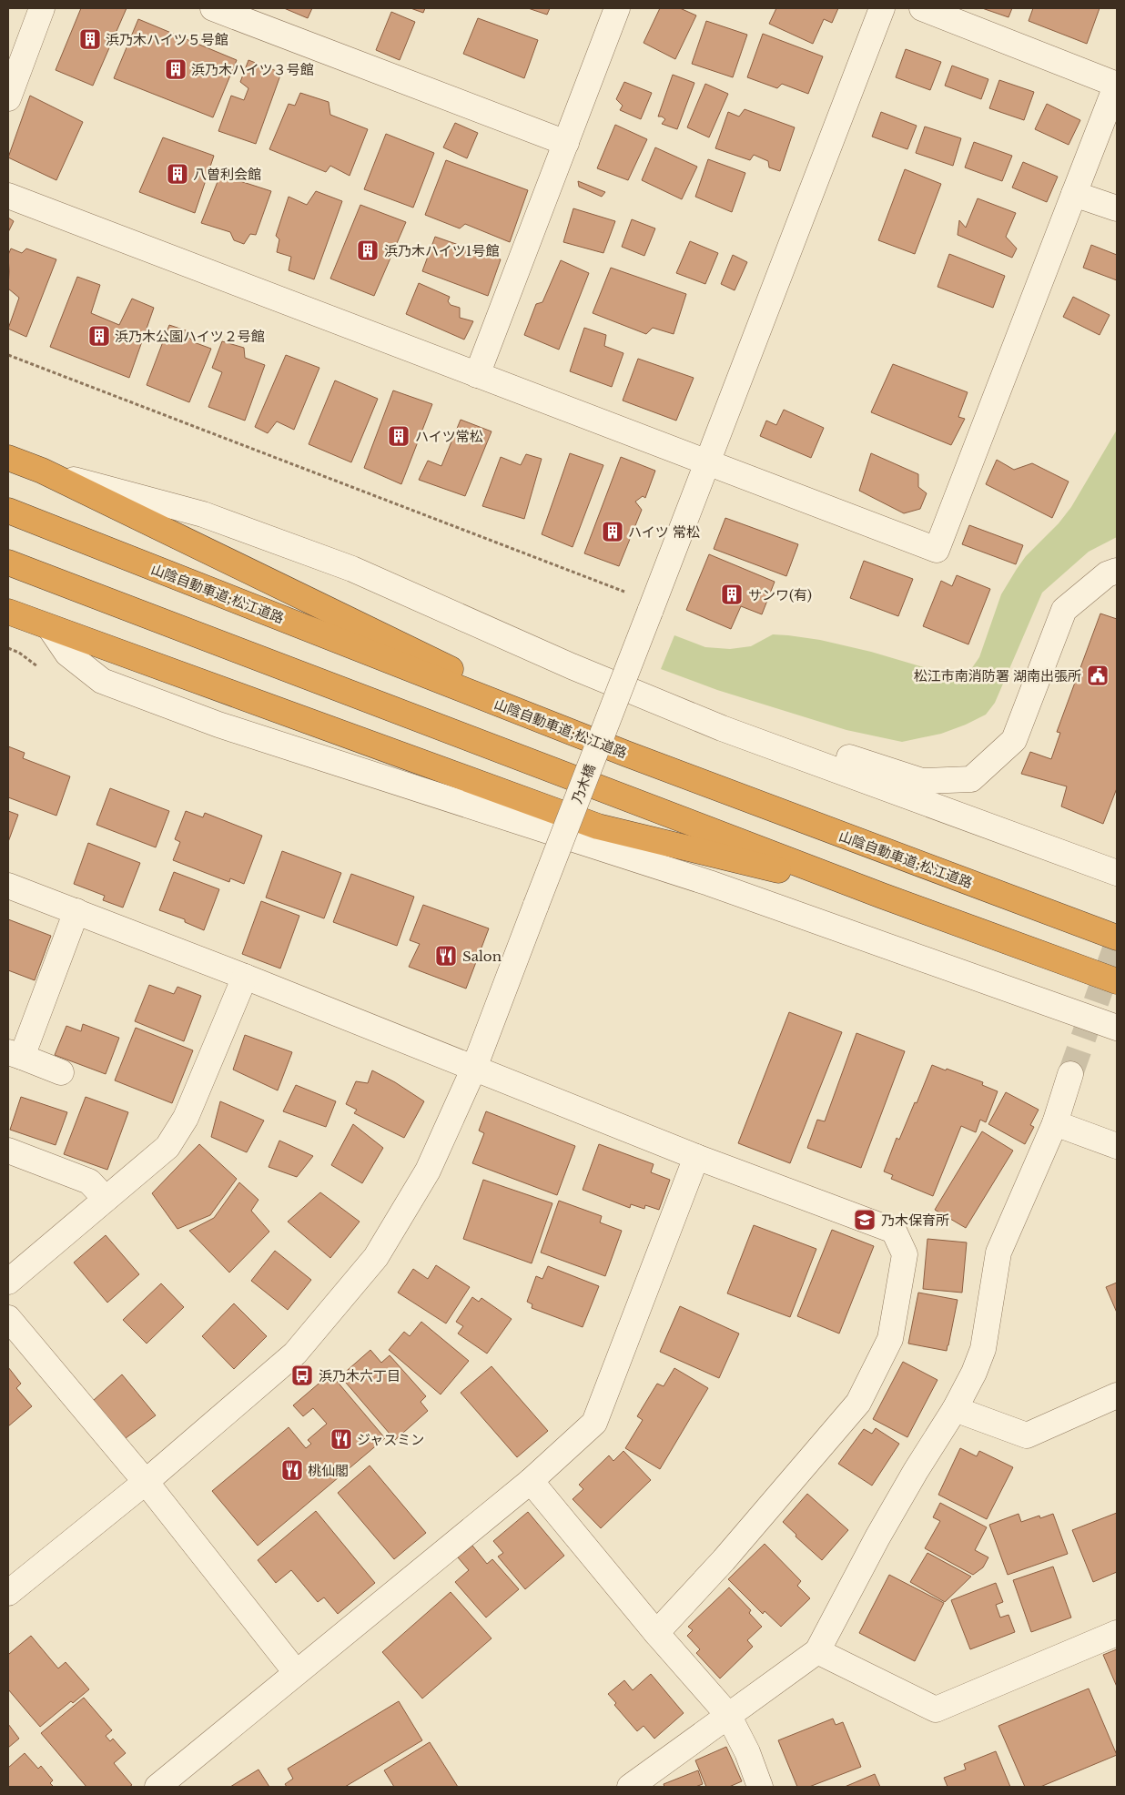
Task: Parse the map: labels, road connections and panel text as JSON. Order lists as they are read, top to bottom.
{
  "streets": {
    "highway": ["山陰自動車道;松江道路"],
    "street": ["乃木橋"]
  },
  "places": {
    "building": [
      "浜乃木ハイツ５号館",
      "浜乃木ハイツ３号館",
      "八曽利会館",
      "浜乃木ハイツ1号館",
      "浜乃木公園ハイツ２号館",
      "ハイツ常松",
      "ハイツ 常松",
      "サンワ(有)"
    ],
    "public building": ["松江市南消防署 湖南出張所"],
    "restaurant": ["Salon", "ジャスミン", "桃仙閣"],
    "school or university": ["乃木保育所"],
    "bus stop": ["浜乃木六丁目"]
  }
}
